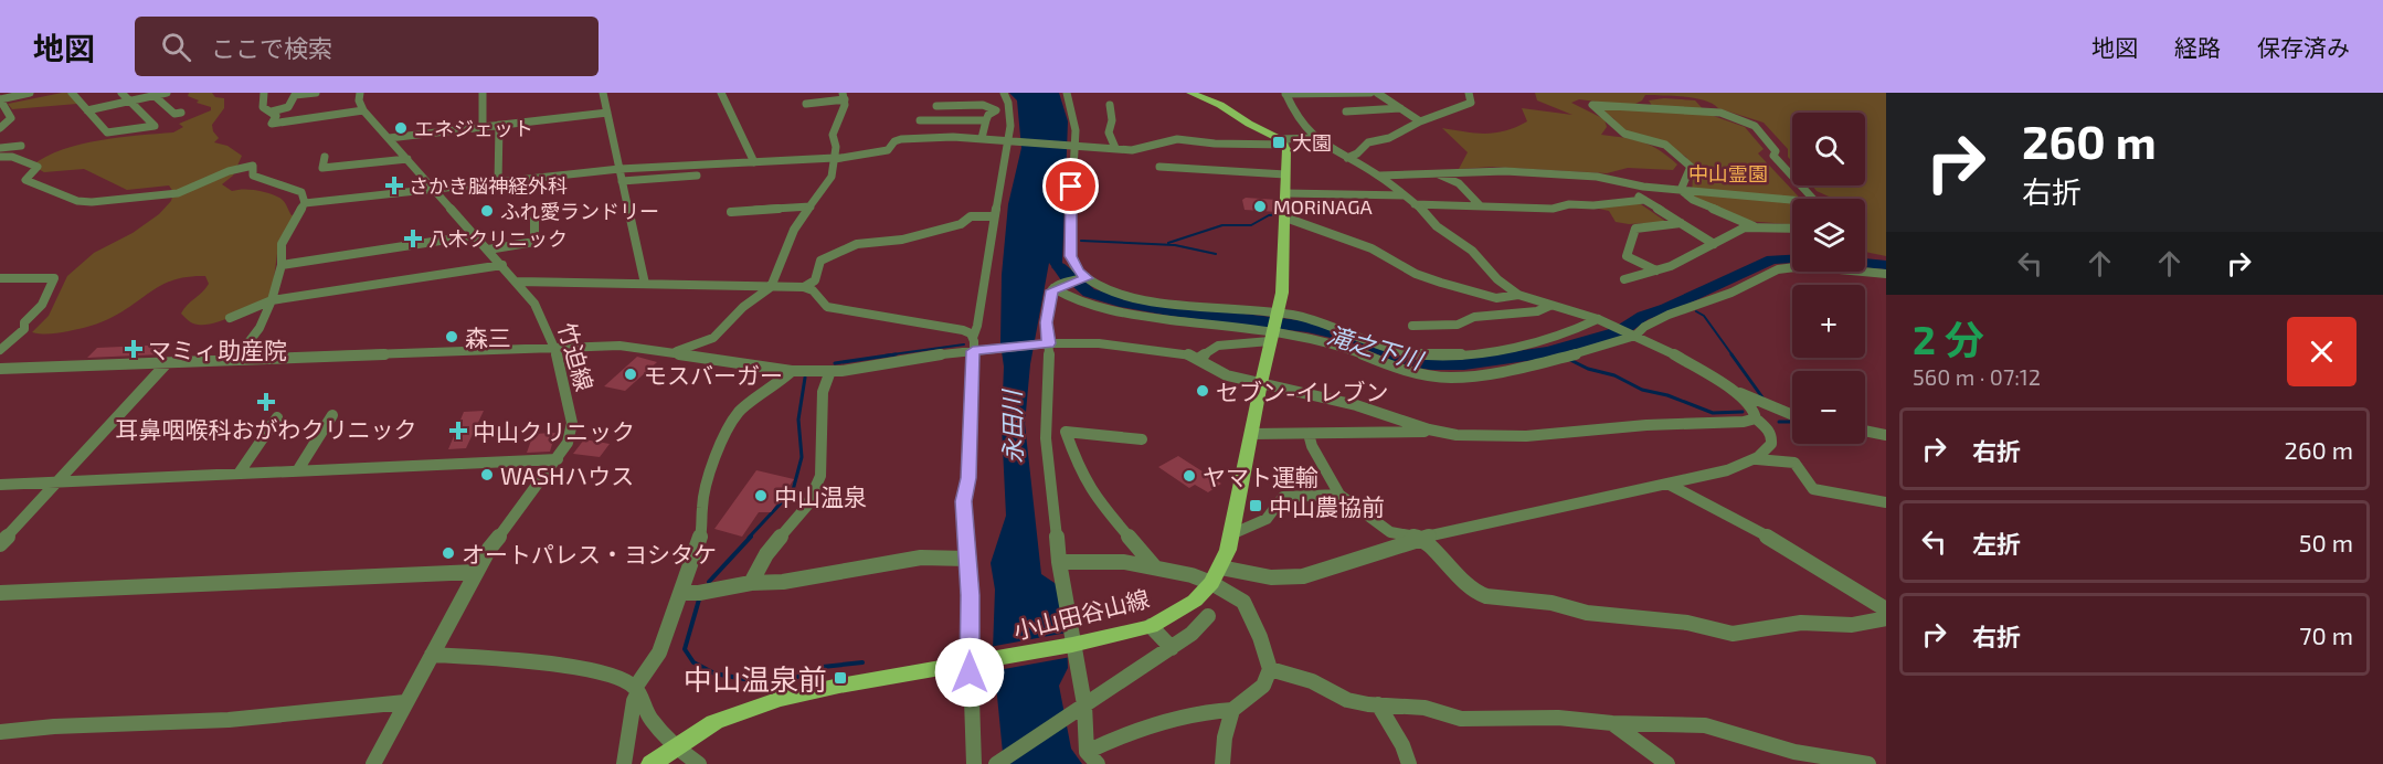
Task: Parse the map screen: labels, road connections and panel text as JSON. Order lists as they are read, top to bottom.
{
  "streets": {
    "main road": ["小山田谷山線"],
    "street": ["竹迫線"]
  },
  "water": ["滝之下川", "永田川"],
  "parks": ["中山霊園"],
  "places": {
    "other": [
      "エネジェット",
      "MORiNAGA",
      "ふれ愛ランドリー",
      "森三",
      "モスバーガー",
      "セブン-イレブン",
      "WASHハウス",
      "ヤマト運輸",
      "中山温泉",
      "オートパレス・ヨシタケ"
    ],
    "transit": ["大園", "中山農協前", "中山温泉前"],
    "health": [
      "さかき脳神経外科",
      "八木クリニック",
      "マミィ助産院",
      "耳鼻咽喉科おがわクリニック",
      "中山クリニック"
    ]
  },
  "page": {
    "header": "地図",
    "search": "ここで検索",
    "nav": ["地図", "経路", "保存済み"],
    "turn": ["260 m", "右折"],
    "map_buttons": ["+", "−"],
    "heading": ["2 分", "560 m · 07:12"],
    "list": [
      {
        "name": "右折",
        "value": "260 m"
      },
      {
        "name": "左折",
        "value": "50 m"
      },
      {
        "name": "右折",
        "value": "70 m"
      }
    ]
  }
}
